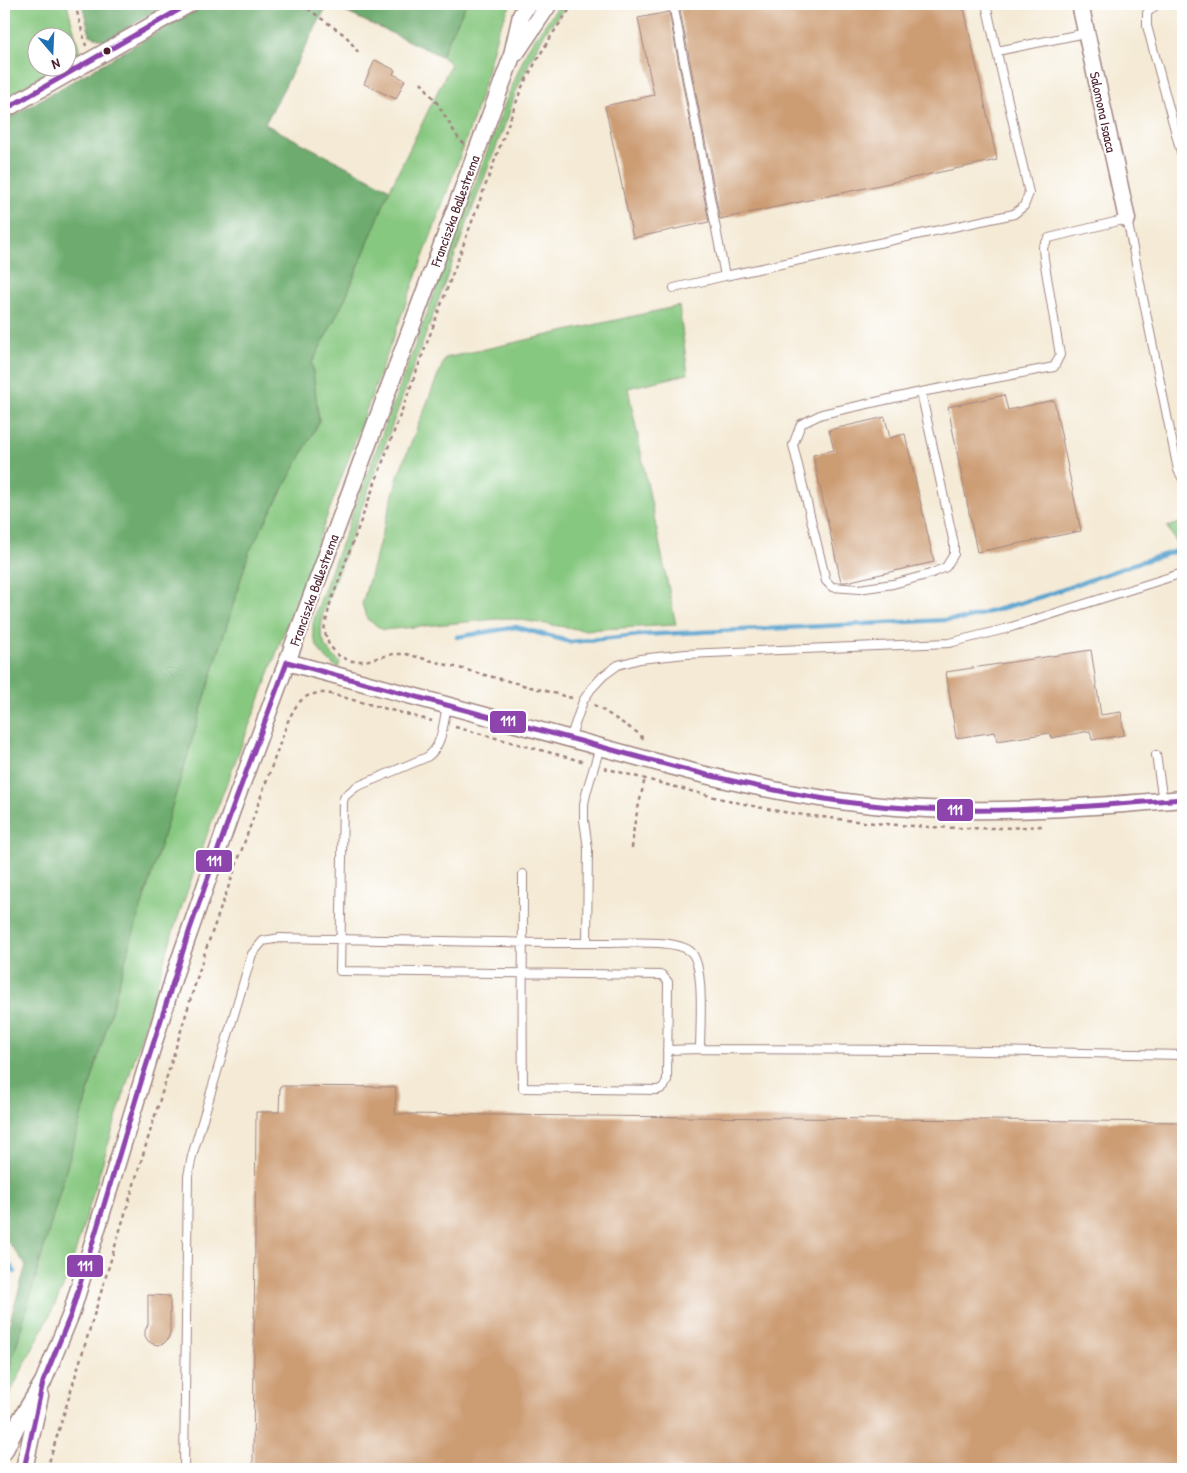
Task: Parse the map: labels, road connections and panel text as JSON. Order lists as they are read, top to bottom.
{
  "streets": {
    "street": ["Salomona Isaaca", "Franciszka Ballestrema"]
  },
  "lines": ["transit line 111"],
  "north": "bottom"
}
